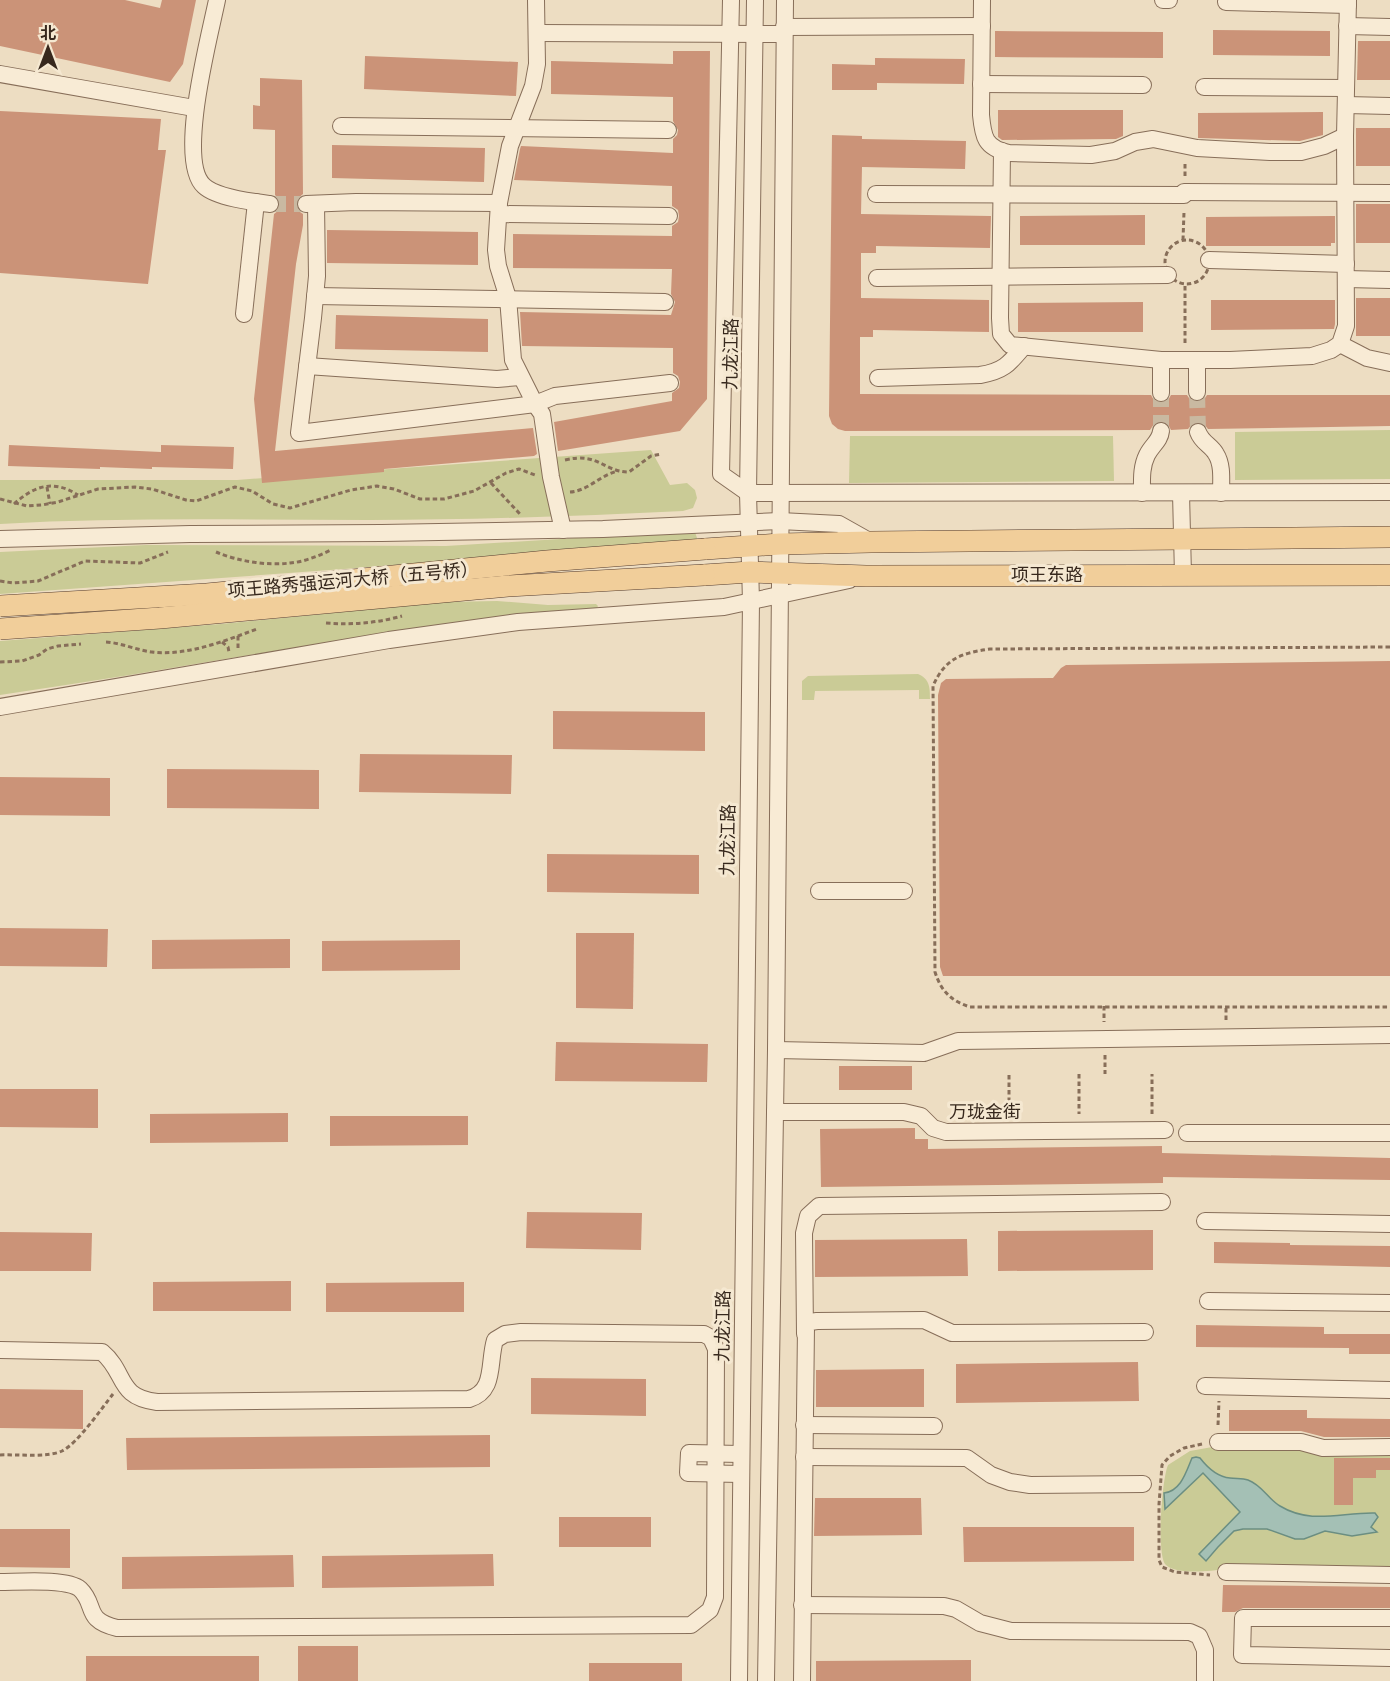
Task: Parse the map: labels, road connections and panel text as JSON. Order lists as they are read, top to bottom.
{
  "streets": {
    "main road": ["项王东路", "项王路秀强运河大桥（五号桥）"],
    "street": ["九龙江路", "万珑金街"]
  },
  "crossings": [
    ["九龙江路", "项王东路"],
    ["项王东路", "项王路秀强运河大桥（五号桥）"]
  ],
  "north": "top"
}
